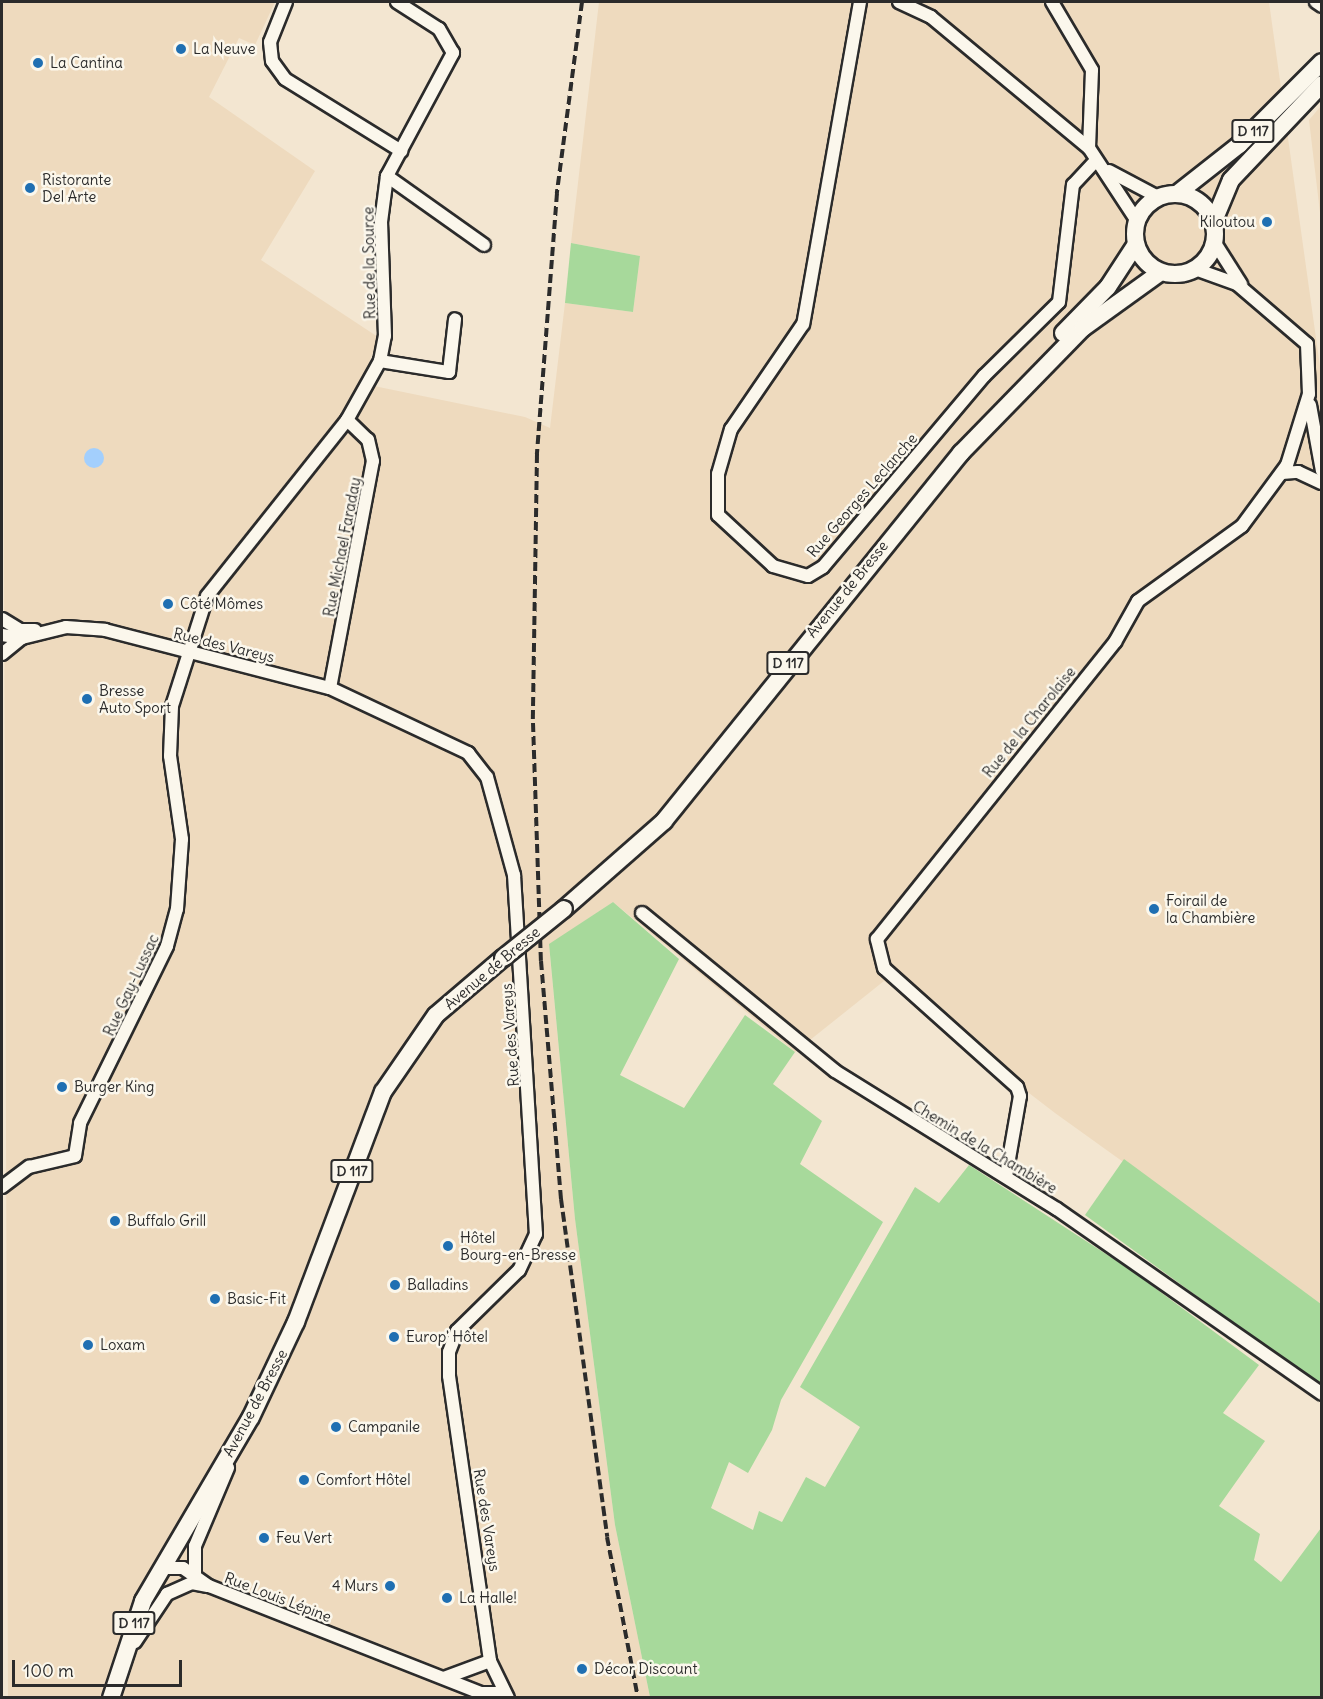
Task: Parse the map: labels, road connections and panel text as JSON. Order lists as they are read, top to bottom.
{
  "streets": {
    "main road": ["D 117", "Avenue de Bresse"],
    "street": [
      "Rue de la Source",
      "Rue Georges Leclanche",
      "Rue Michael Faraday",
      "Rue des Vareys",
      "Rue de la Charolaise",
      "Rue Gay-Lussac",
      "Chemin de la Chambière",
      "Rue Louis Lépine"
    ]
  },
  "crossings": [
    ["D 117", "Avenue de Bresse"],
    ["Rue de la Source", "Rue Michael Faraday"],
    ["Rue de la Source", "Rue des Vareys"],
    ["Rue de la Source", "Rue Gay-Lussac"],
    ["Rue Michael Faraday", "Rue des Vareys"],
    ["Rue des Vareys", "Rue Gay-Lussac"],
    ["Rue des Vareys", "Rue Louis Lépine"],
    ["Rue de la Charolaise", "Chemin de la Chambière"]
  ],
  "places": [
    "La Neuve",
    "La Cantina",
    "Ristorante Del Arte",
    "Kiloutou",
    "Côté Mômes",
    "Bresse Auto Sport",
    "Foirail de la Chambière",
    "Burger King",
    "Buffalo Grill",
    "Hôtel Bourg-en-Bresse",
    "Balladins",
    "Basic-Fit",
    "Europ' Hôtel",
    "Loxam",
    "Campanile",
    "Comfort Hôtel",
    "Feu Vert",
    "4 Murs",
    "La Halle!",
    "Décor Discount"
  ],
  "scale_bar": "100 m"
}
